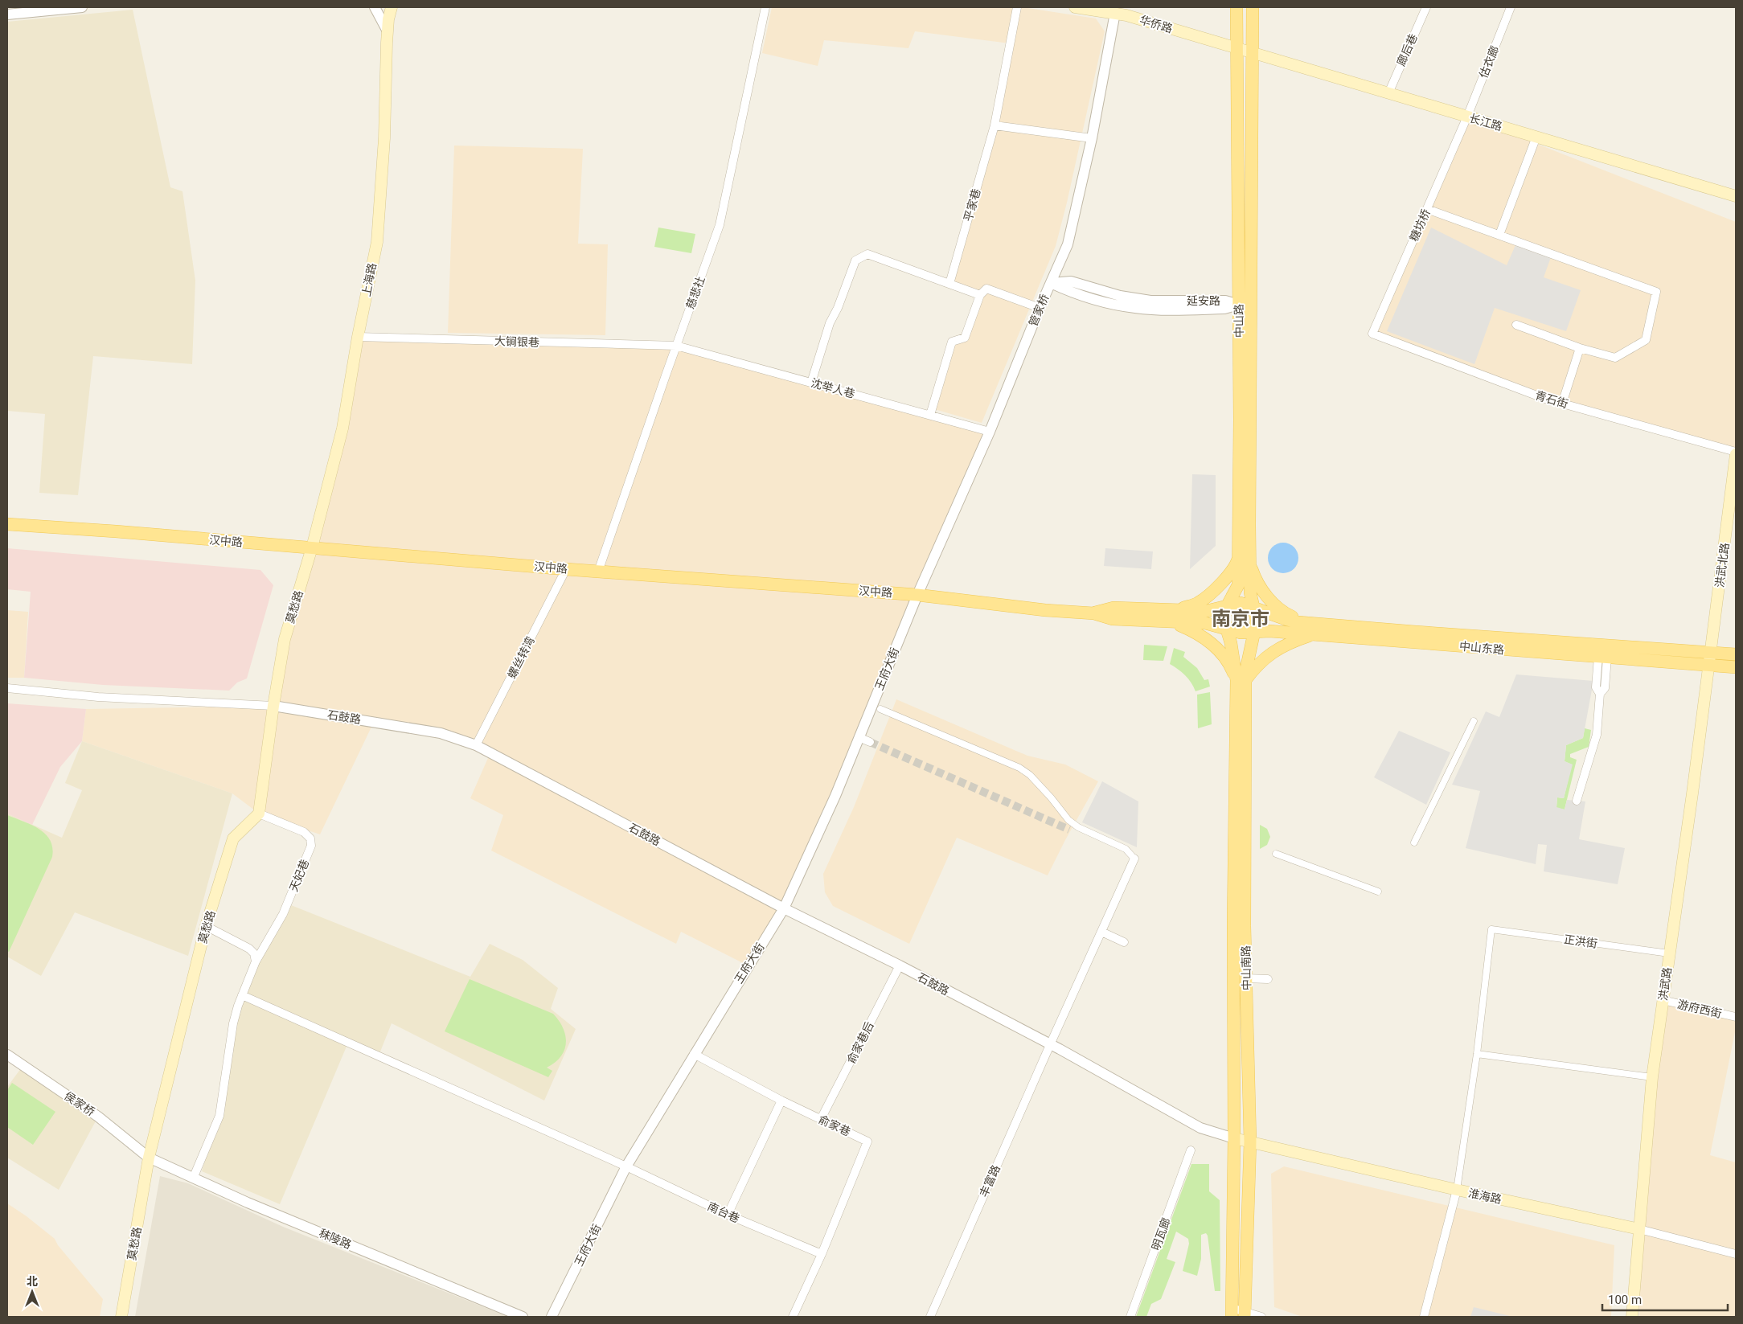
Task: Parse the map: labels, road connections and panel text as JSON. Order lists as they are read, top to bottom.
{
  "streets": {
    "main road": [
      "华侨路",
      "长江路",
      "上海路",
      "中山路",
      "汉中路",
      "洪武北路",
      "莫愁路",
      "中山东路",
      "中山南路",
      "洪武路",
      "淮海路"
    ],
    "street": [
      "廊后巷",
      "估衣廊",
      "平家巷",
      "糖坊桥",
      "慈悲社",
      "延安路",
      "管家桥",
      "大锏银巷",
      "沈举人巷",
      "青石街",
      "螺丝转湾",
      "王府大街",
      "石鼓路",
      "天妃巷",
      "正洪街",
      "游府西街",
      "俞家巷后",
      "侯家桥",
      "俞家巷",
      "丰富路",
      "南台巷",
      "明瓦廊",
      "秣陵路"
    ]
  },
  "crossings": [
    ["华侨路", "长江路"],
    ["华侨路", "管家桥"],
    ["华侨路", "中山路"],
    ["廊后巷", "长江路"],
    ["估衣廊", "长江路"],
    ["估衣廊", "糖坊桥"],
    ["长江路", "糖坊桥"],
    ["长江路", "中山路"],
    ["糖坊桥", "青石街"],
    ["上海路", "大锏银巷"],
    ["上海路", "汉中路"],
    ["上海路", "莫愁路"],
    ["慈悲社", "大锏银巷"],
    ["慈悲社", "沈举人巷"],
    ["慈悲社", "汉中路"],
    ["延安路", "管家桥"],
    ["延安路", "中山路"],
    ["管家桥", "沈举人巷"],
    ["管家桥", "汉中路"],
    ["管家桥", "王府大街"],
    ["中山路", "汉中路"],
    ["中山路", "中山东路"],
    ["中山路", "中山南路"],
    ["大锏银巷", "沈举人巷"],
    ["青石街", "洪武北路"],
    ["汉中路", "莫愁路"],
    ["汉中路", "中山东路"],
    ["汉中路", "螺丝转湾"],
    ["汉中路", "王府大街"],
    ["汉中路", "中山南路"],
    ["洪武北路", "中山东路"],
    ["洪武北路", "洪武路"],
    ["莫愁路", "石鼓路"],
    ["莫愁路", "天妃巷"],
    ["莫愁路", "侯家桥"],
    ["莫愁路", "秣陵路"],
    ["中山东路", "中山南路"],
    ["中山东路", "洪武路"],
    ["螺丝转湾", "石鼓路"],
    ["王府大街", "石鼓路"],
    ["王府大街", "俞家巷"],
    ["王府大街", "南台巷"],
    ["石鼓路", "中山南路"],
    ["石鼓路", "俞家巷后"],
    ["石鼓路", "丰富路"],
    ["石鼓路", "淮海路"],
    ["天妃巷", "南台巷"],
    ["天妃巷", "秣陵路"],
    ["正洪街", "洪武路"],
    ["中山南路", "淮海路"],
    ["洪武路", "游府西街"],
    ["洪武路", "淮海路"],
    ["俞家巷后", "俞家巷"],
    ["侯家桥", "秣陵路"],
    ["俞家巷", "南台巷"]
  ],
  "districts": ["南京市"],
  "scale_bar": "100 m",
  "north": "top"
}
